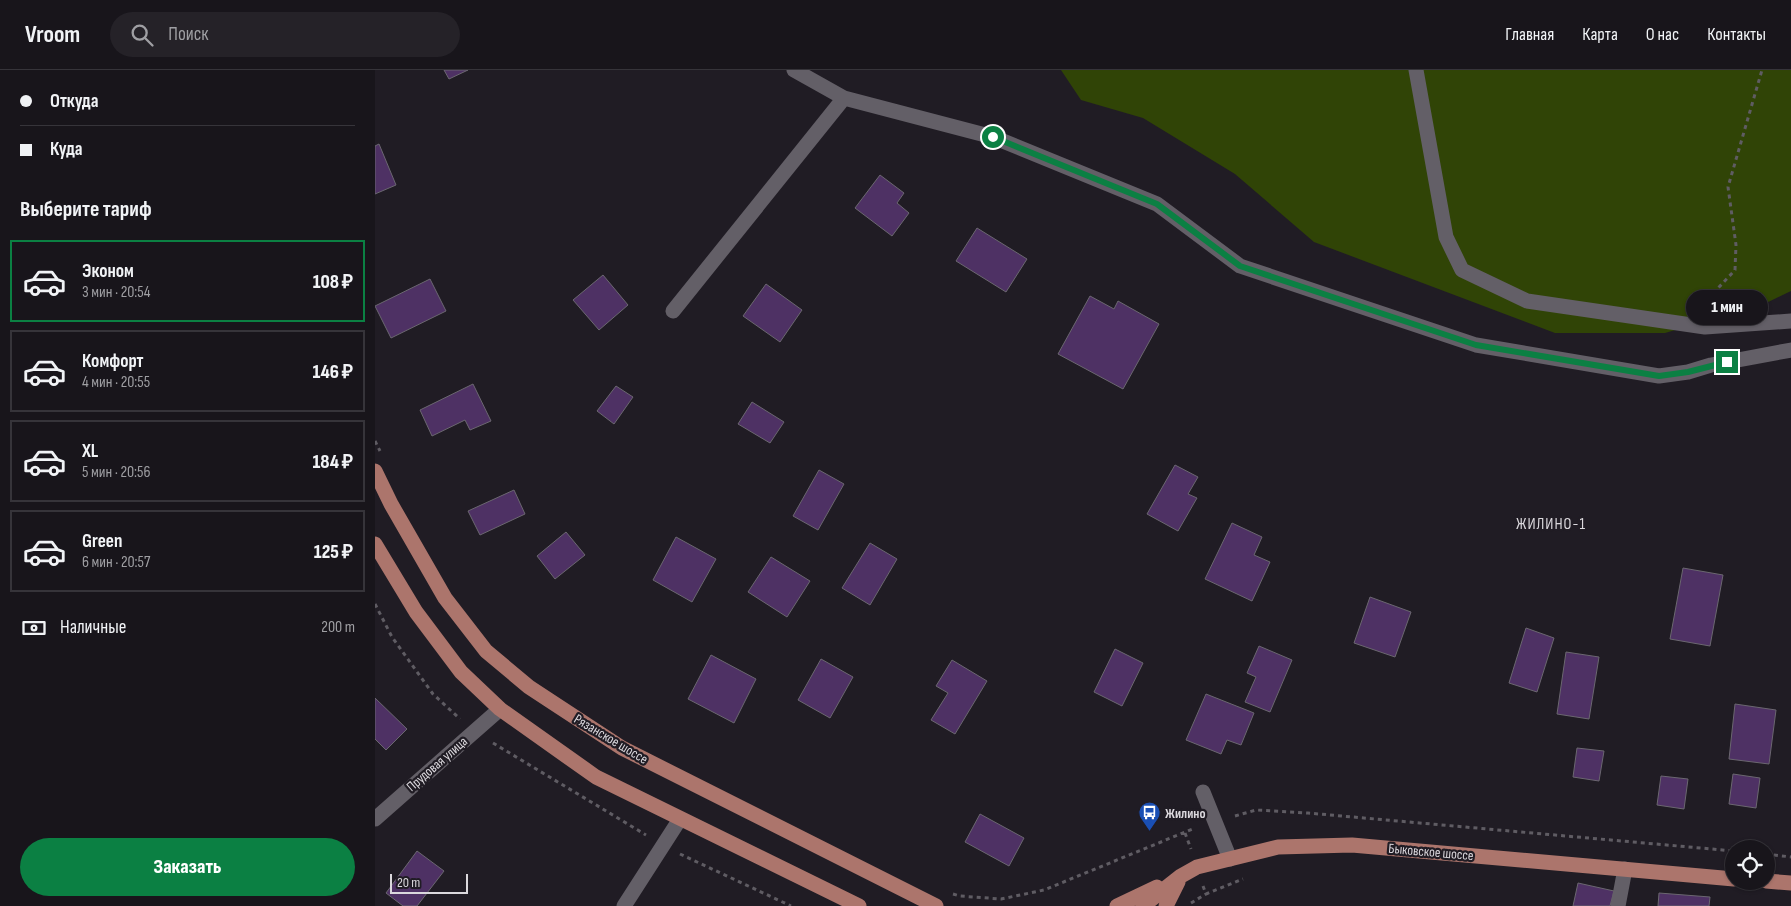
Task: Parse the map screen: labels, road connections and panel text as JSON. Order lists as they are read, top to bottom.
{
  "streets": {
    "main road": ["Рязанское шоссе", "Быковское шоссе"],
    "street": ["Прудовая улица"]
  },
  "districts": ["ЖИЛИНО-1"],
  "places": {
    "bus stop": ["Жилино"]
  },
  "scale_bar": "20 m",
  "page": {
    "header": "Vroom",
    "search": "Поиск",
    "nav": [
      "Главная",
      "Карта",
      "О нас",
      "Контакты"
    ],
    "banner": ["Откуда", "Куда"],
    "heading": "Выберите тариф",
    "list": [
      {
        "name": "Эконом",
        "note": "3 мин · 20:54",
        "value": "108 ₽"
      },
      {
        "name": "Комфорт",
        "note": "4 мин · 20:55",
        "value": "146 ₽"
      },
      {
        "name": "XL",
        "note": "5 мин · 20:56",
        "value": "184 ₽"
      },
      {
        "name": "Green",
        "note": "6 мин · 20:57",
        "value": "125 ₽"
      }
    ],
    "bubble": "1 мин",
    "pay": ["Наличные", "200 m"],
    "buttons": "Заказать",
    "scale": "20 m"
  }
}
